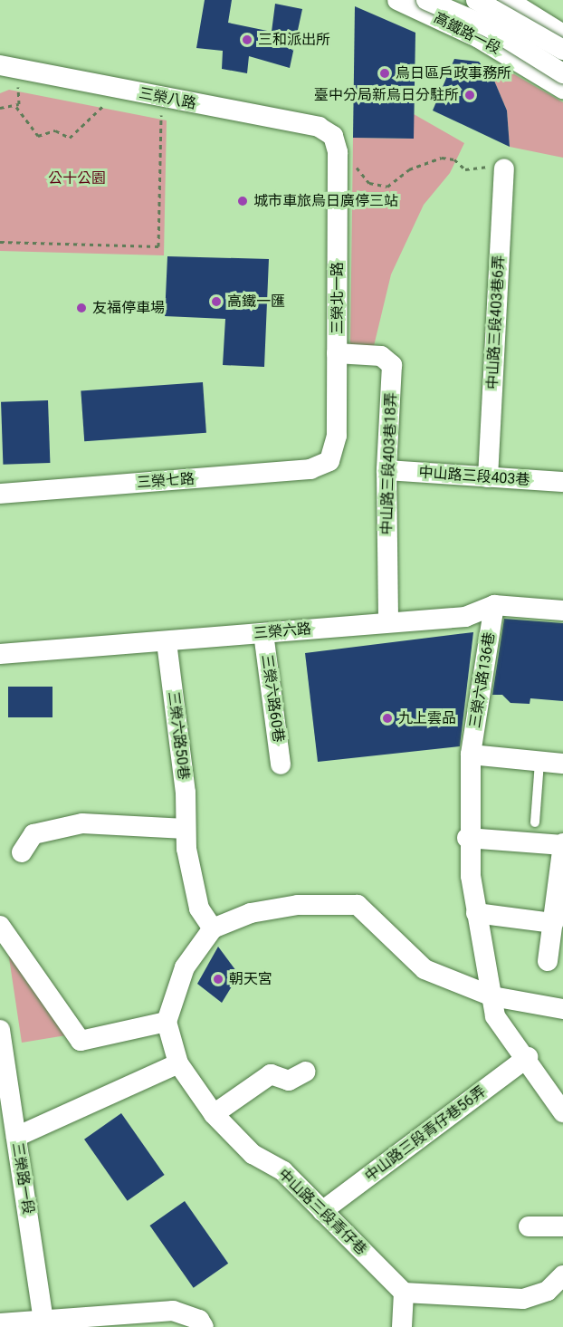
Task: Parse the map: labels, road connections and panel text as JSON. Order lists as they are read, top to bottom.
{
  "streets": {
    "street": [
      "高鐵路一段",
      "三榮八路",
      "三榮北一路",
      "中山路三段403巷6弄",
      "中山路三段403巷18弄",
      "中山路三段403巷",
      "三榮七路",
      "三榮六路",
      "三榮六路136巷",
      "三榮六路60巷",
      "三榮六路50巷",
      "中山路三段青仔巷56弄",
      "三榮路一段",
      "中山路三段青仔巷"
    ]
  },
  "crossings": [
    ["三榮八路", "三榮北一路"],
    ["三榮北一路", "中山路三段403巷18弄"],
    ["三榮北一路", "三榮七路"],
    ["中山路三段403巷6弄", "中山路三段403巷"],
    ["中山路三段403巷18弄", "中山路三段403巷"],
    ["中山路三段403巷18弄", "三榮六路"],
    ["三榮六路", "三榮六路136巷"],
    ["三榮六路", "三榮六路60巷"],
    ["三榮六路", "三榮六路50巷"],
    ["中山路三段青仔巷56弄", "中山路三段青仔巷"]
  ],
  "parks": ["公十公園"],
  "places": [
    "三和派出所",
    "烏日區戶政事務所",
    "臺中分局新烏日分駐所",
    "城市車旅烏日廣停三站",
    "高鐵一匯",
    "友福停車場",
    "九上雲品",
    "朝天宮"
  ]
}
